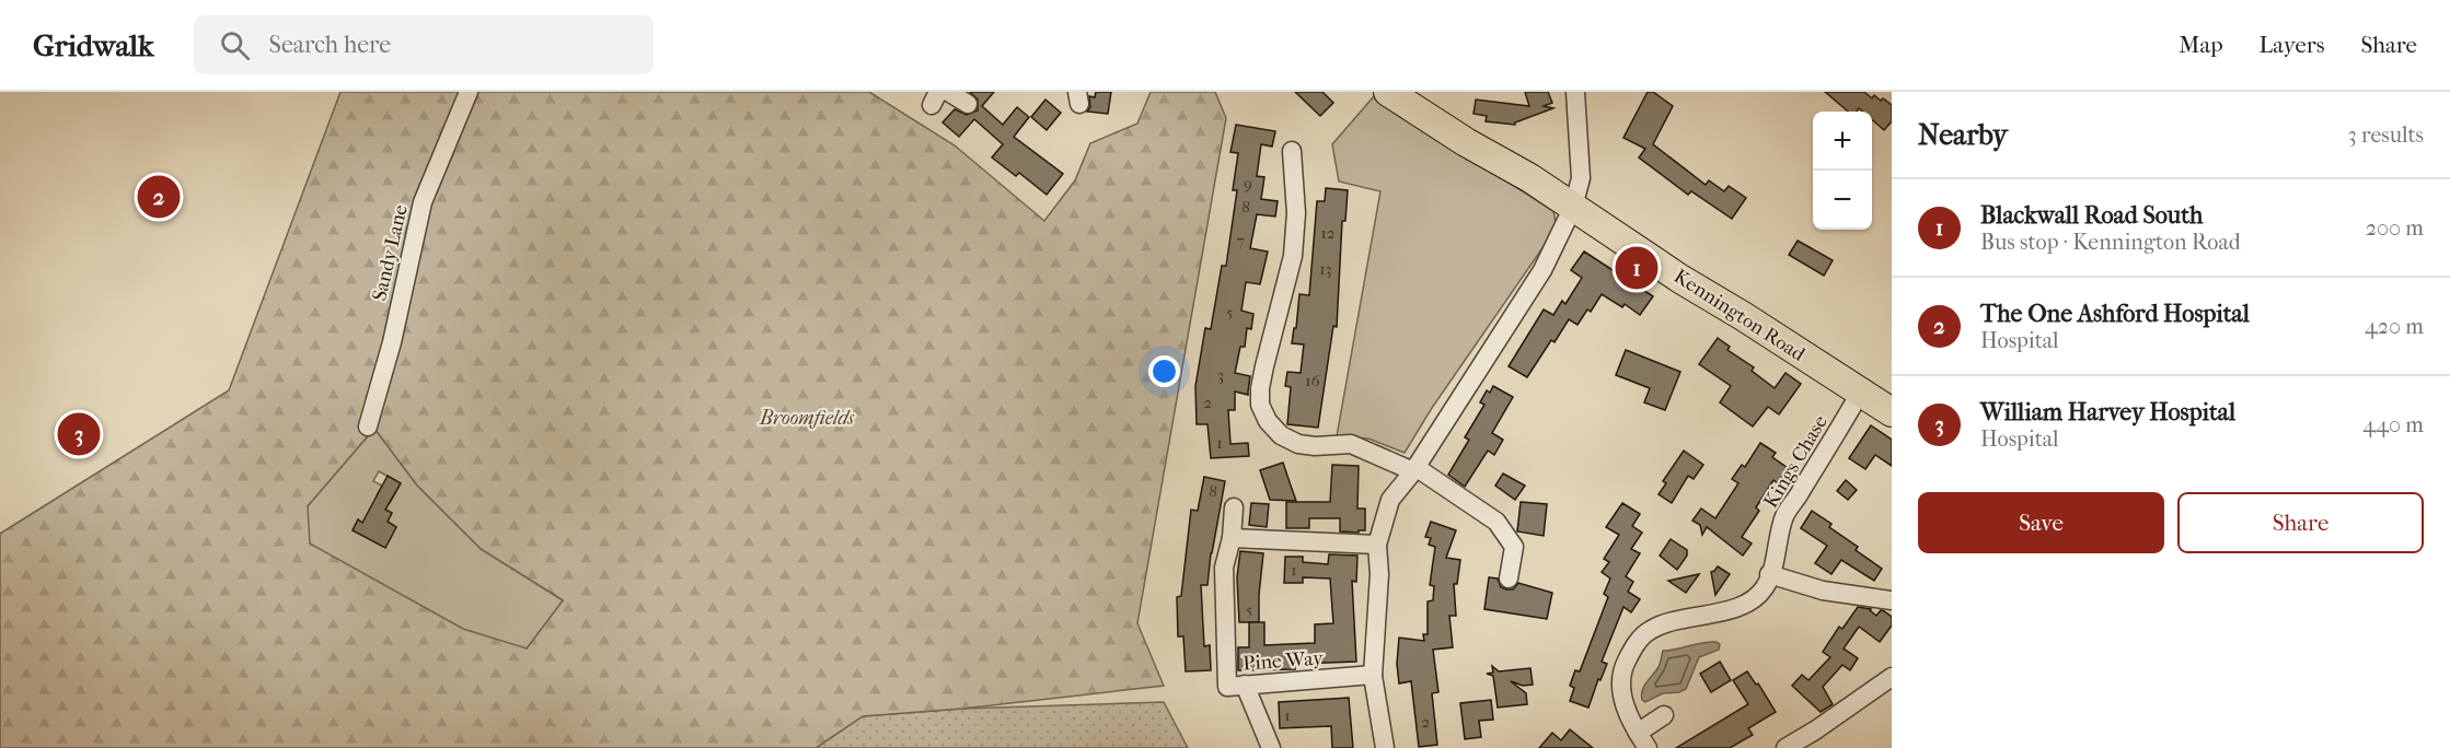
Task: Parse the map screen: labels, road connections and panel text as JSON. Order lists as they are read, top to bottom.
{
  "streets": {
    "main road": ["Kennington Road"],
    "street": ["Sandy Lane", "Kings Chase", "Pine Way"]
  },
  "crossings": [
    ["Kennington Road", "Kings Chase"]
  ],
  "parks": ["Broomfields"],
  "house_numbers": [
    "9",
    "8",
    "12",
    "7",
    "13",
    "5",
    "3",
    "16",
    "2",
    "1",
    "8",
    "1",
    "5",
    "1",
    "2"
  ],
  "page": {
    "header": "Gridwalk",
    "search": "Search here",
    "nav": ["Map", "Layers", "Share"],
    "heading": ["Nearby", "3 results"],
    "map_buttons": ["+", "−"],
    "pins": ["2", "1", "3"],
    "list": [
      {
        "mark": "1",
        "name": "Blackwall Road South",
        "note": "Bus stop · Kennington Road",
        "value": "200 m"
      },
      {
        "mark": "2",
        "name": "The One Ashford Hospital",
        "note": "Hospital",
        "value": "420 m"
      },
      {
        "mark": "3",
        "name": "William Harvey Hospital",
        "note": "Hospital",
        "value": "440 m"
      }
    ],
    "buttons": ["Save", "Share"]
  }
}
